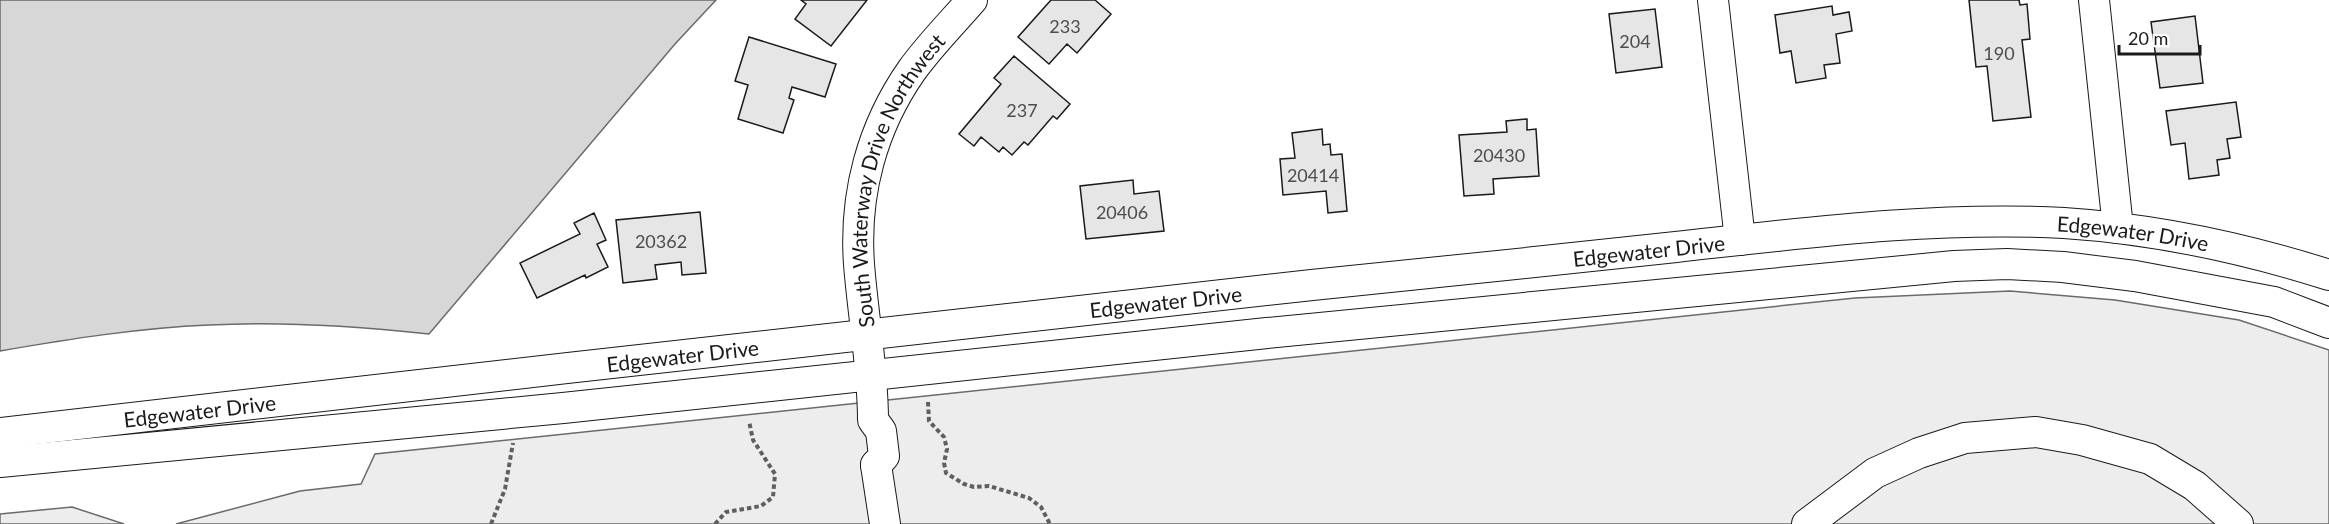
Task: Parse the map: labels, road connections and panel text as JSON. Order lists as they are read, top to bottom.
{
  "streets": {
    "street": ["South Waterway Drive Northwest", "Edgewater Drive"]
  },
  "crossings": [
    ["South Waterway Drive Northwest", "Edgewater Drive"]
  ],
  "house_numbers": [
    "233",
    "204",
    "190",
    "237",
    "20430",
    "20414",
    "20406",
    "20362"
  ],
  "scale_bar": "20 m"
}
